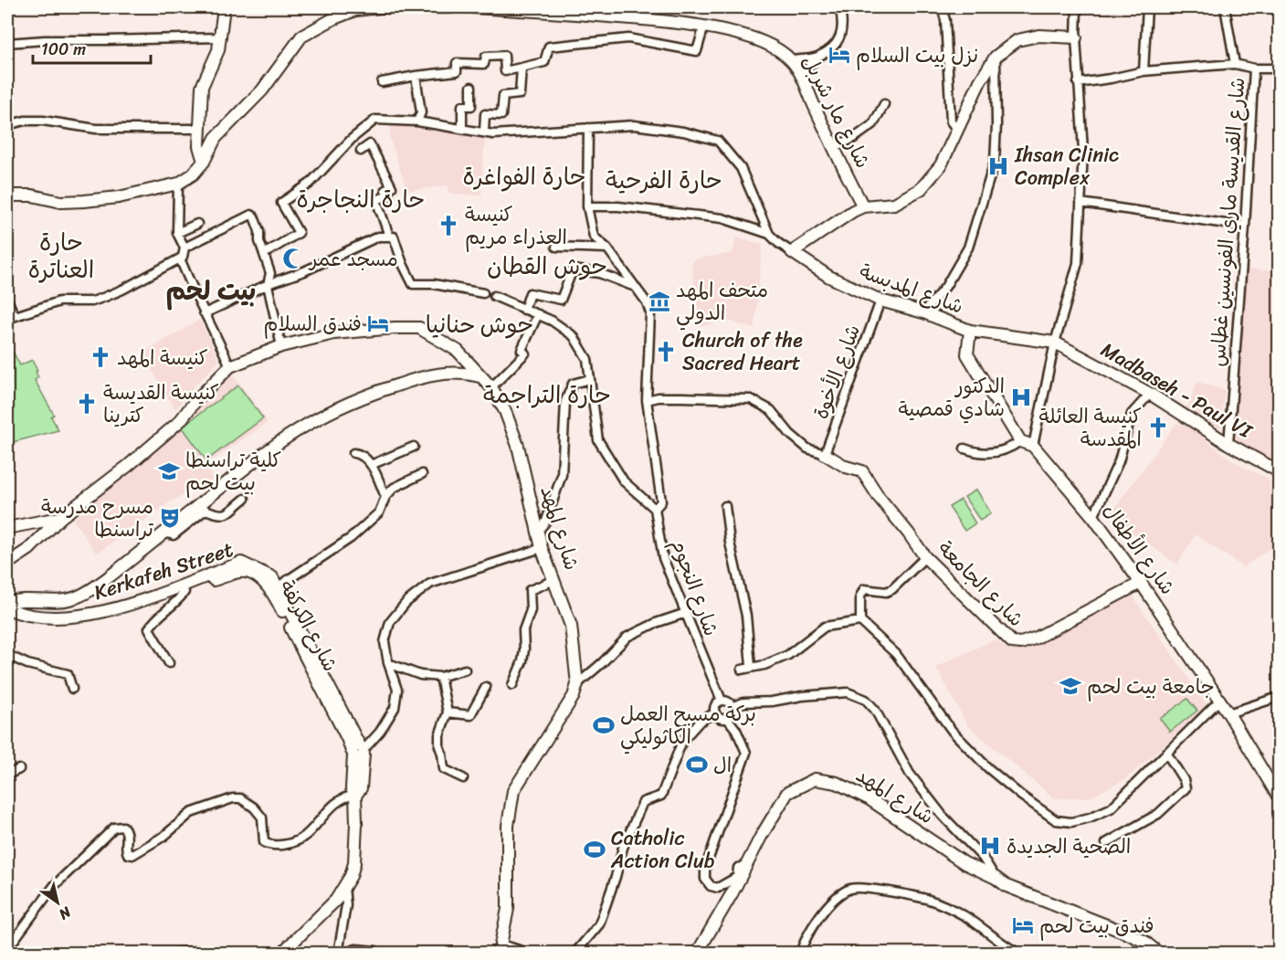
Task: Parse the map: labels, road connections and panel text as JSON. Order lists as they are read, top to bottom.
{
  "streets": {
    "street": [
      "شارع مار شربل",
      "شارع القديسة ماري الفونسين غطاس",
      "شارع المدبسة",
      "شارع الأخوة",
      "Madbaseh - Paul VI",
      "شارع المهد",
      "شارع الأطفال",
      "Kerkafeh Street",
      "شارع الجامعة",
      "شارع النجوم",
      "شارع الكركفة"
    ]
  },
  "crossings": [
    ["شارع القديسة ماري الفونسين غطاس", "Madbaseh - Paul VI"],
    ["شارع المدبسة", "شارع الأخوة"],
    ["شارع المدبسة", "Madbaseh - Paul VI"],
    ["شارع الأخوة", "شارع الجامعة"],
    ["شارع الأطفال", "شارع الجامعة"],
    ["Kerkafeh Street", "شارع الكركفة"]
  ],
  "districts": [
    "حارة الفواغرة",
    "حارة الفرحية",
    "حارة النجاجرة",
    "حارة العناترة",
    "حوش القطان",
    "بيت لحم",
    "حوش حنانيا",
    "حارة التراجمة"
  ],
  "places": {
    "hotel": ["نزل بيت السلام", "فندق السلام", "فندق بيت لحم"],
    "hospital": ["Ihsan Clinic Complex", "الدكتور شادي قمصية", "الصحية الجديدة"],
    "church": [
      "كنيسة العذراء مريم",
      "Church of the Sacred Heart",
      "كنيسة المهد",
      "كنيسة القديسة كترينا",
      "كنيسة العائلة المقدسة"
    ],
    "mosque": ["مسجد عمر"],
    "museum": ["متحف المهد الدولي"],
    "school or university": ["كلية تراسنطا بيت لحم", "جامعة بيت لحم"],
    "theatre": ["مسرح مدرسة تراسنطا"],
    "sports": ["بركة مسبح العمل الكاثوليكي", "ال", "Catholic Action Club"]
  },
  "scale_bar": "100 m",
  "north": "bottom right"
}
